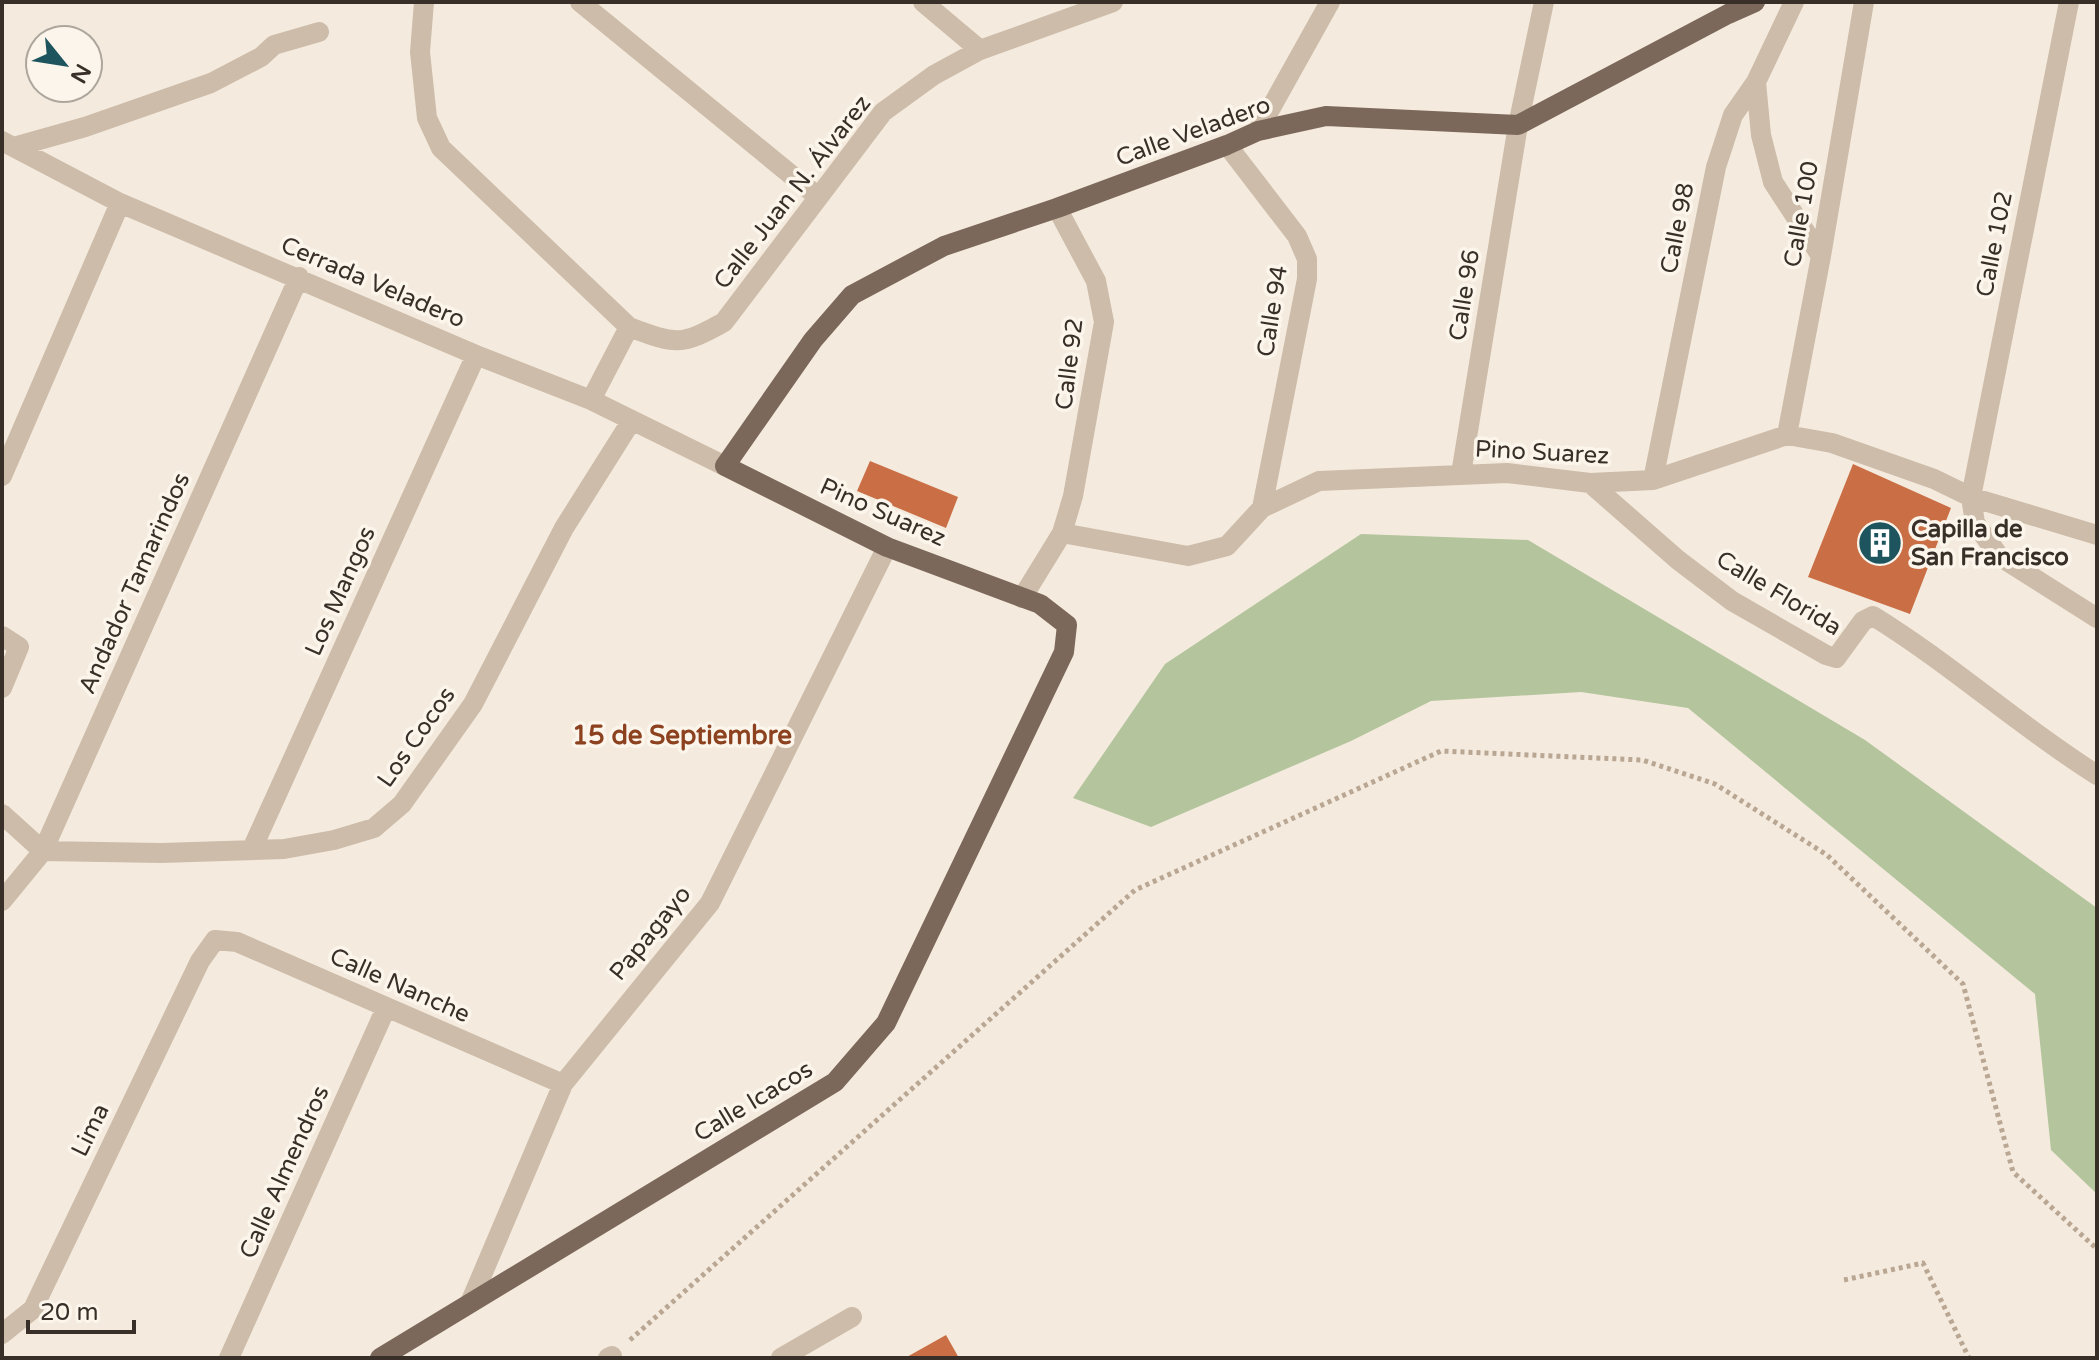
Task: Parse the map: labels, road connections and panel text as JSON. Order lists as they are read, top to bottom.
{
  "streets": {
    "main road": ["Calle Veladero", "Pino Suarez", "Calle Icacos"],
    "street": [
      "Calle Juan N. Álvarez",
      "Calle 100",
      "Calle 98",
      "Calle 102",
      "Cerrada Veladero",
      "Calle 96",
      "Calle 94",
      "Calle 92",
      "Andador Tamarindos",
      "Los Mangos",
      "Calle Florida",
      "Los Cocos",
      "Papagayo",
      "Calle Nanche",
      "Lima",
      "Calle Almendros"
    ]
  },
  "crossings": [
    ["Calle Veladero", "Cerrada Veladero"],
    ["Calle Veladero", "Calle 96"],
    ["Calle Veladero", "Calle 94"],
    ["Calle Veladero", "Calle 92"],
    ["Calle Veladero", "Pino Suarez"],
    ["Calle 100", "Pino Suarez"],
    ["Calle 98", "Pino Suarez"],
    ["Calle 102", "Pino Suarez"],
    ["Cerrada Veladero", "Pino Suarez"],
    ["Cerrada Veladero", "Andador Tamarindos"],
    ["Cerrada Veladero", "Los Mangos"],
    ["Cerrada Veladero", "Los Cocos"],
    ["Calle 96", "Pino Suarez"],
    ["Calle 94", "Pino Suarez"],
    ["Calle 92", "Pino Suarez"],
    ["Pino Suarez", "Calle Florida"],
    ["Pino Suarez", "Papagayo"],
    ["Pino Suarez", "Calle Icacos"],
    ["Andador Tamarindos", "Los Cocos"],
    ["Los Mangos", "Los Cocos"],
    ["Papagayo", "Calle Nanche"],
    ["Papagayo", "Calle Icacos"],
    ["Calle Nanche", "Lima"],
    ["Calle Nanche", "Calle Almendros"]
  ],
  "districts": ["15 de Septiembre"],
  "places": {
    "building": ["Capilla de San Francisco"]
  },
  "scale_bar": "20 m",
  "north": "bottom right"
}
